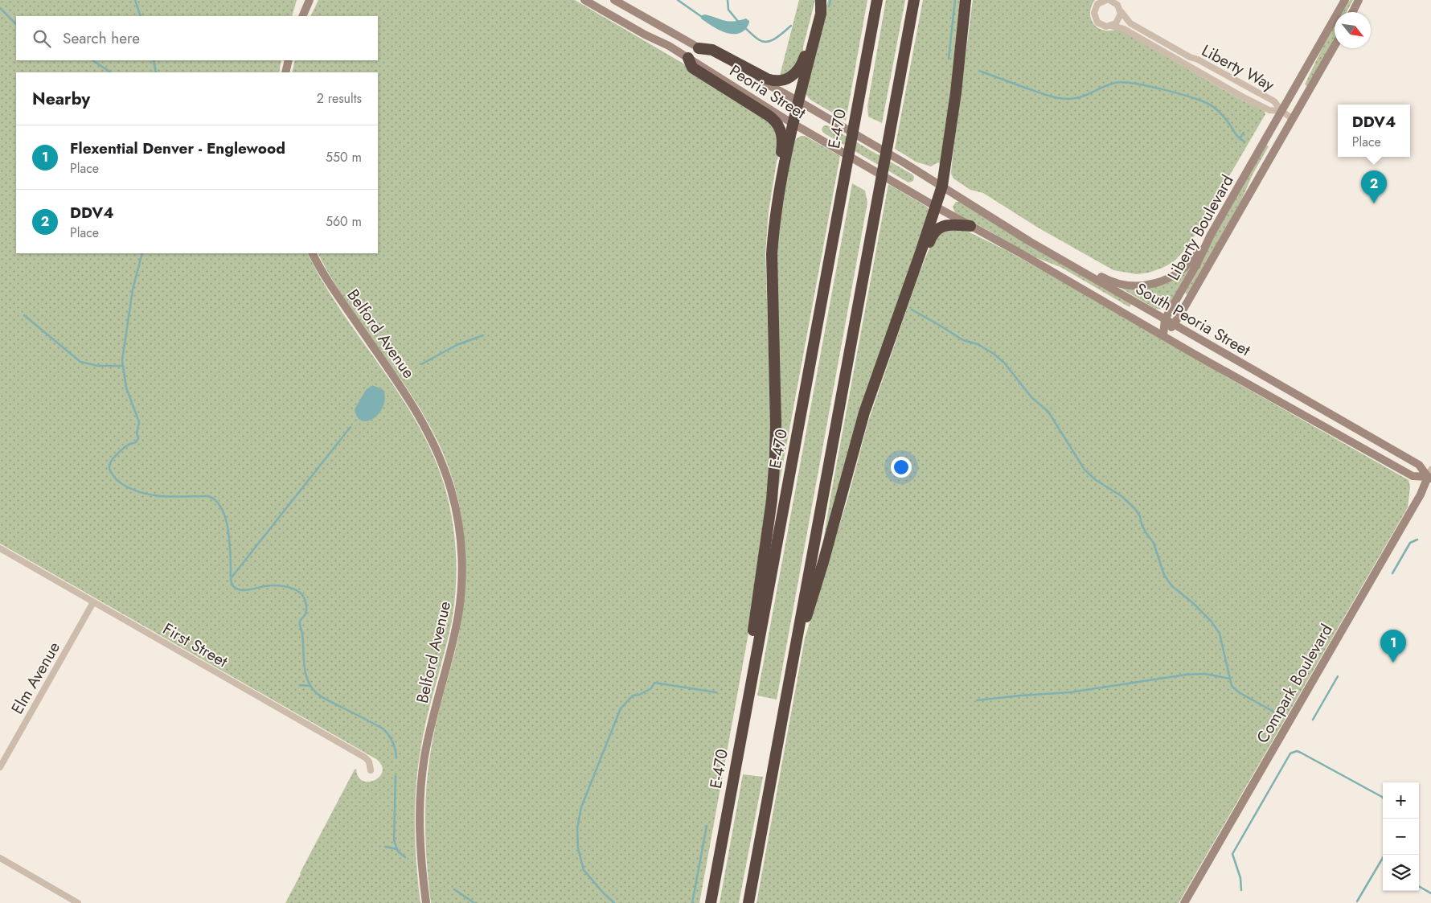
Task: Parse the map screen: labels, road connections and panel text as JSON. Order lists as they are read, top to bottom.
{
  "streets": {
    "highway": ["E-470"],
    "main road": [
      "Peoria Street",
      "Liberty Boulevard",
      "South Peoria Street",
      "Belford Avenue",
      "Compark Boulevard"
    ],
    "street": ["Liberty Way", "First Street", "Elm Avenue"]
  },
  "crossings": [
    ["Liberty Way", "Liberty Boulevard"],
    ["Peoria Street", "South Peoria Street"],
    ["Liberty Boulevard", "South Peoria Street"],
    ["South Peoria Street", "Compark Boulevard"],
    ["First Street", "Elm Avenue"]
  ],
  "north": "bottom right",
  "page": {
    "search": "Search here",
    "heading": ["Nearby", "2 results"],
    "popup": ["DDV4", "Place"],
    "list": [
      {
        "mark": "1",
        "name": "Flexential Denver - Englewood",
        "note": "Place",
        "value": "550 m"
      },
      {
        "mark": "2",
        "name": "DDV4",
        "note": "Place",
        "value": "560 m"
      }
    ],
    "pins": ["2", "1"],
    "map_buttons": ["+", "−"]
  }
}
